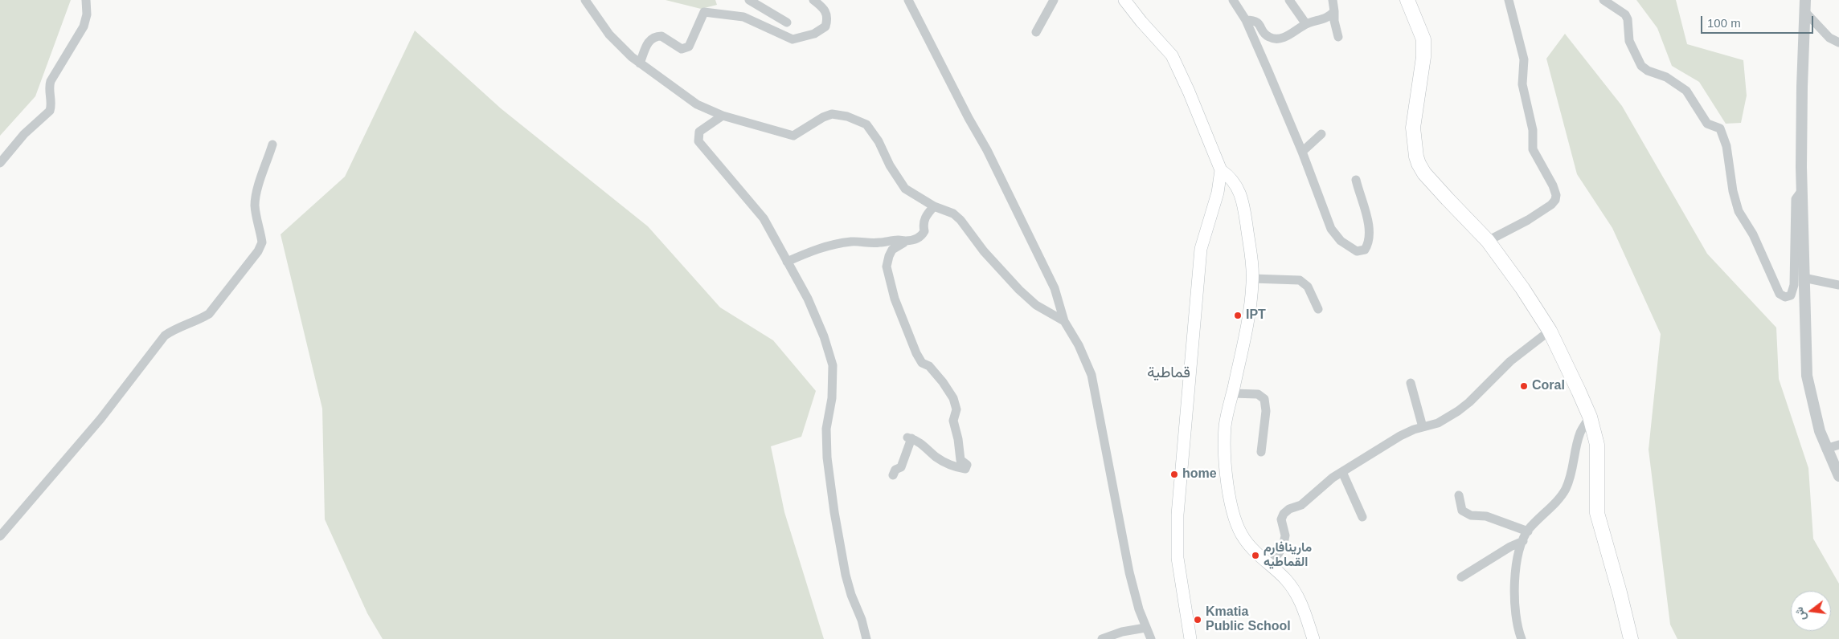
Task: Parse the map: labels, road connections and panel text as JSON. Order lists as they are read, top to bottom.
{
  "districts": ["قماطية"],
  "places": [
    "IPT",
    "Coral",
    "home",
    "مارينافارم القماطيه",
    "Kmatia Public School"
  ],
  "scale_bar": "100 m",
  "north": "left"
}
